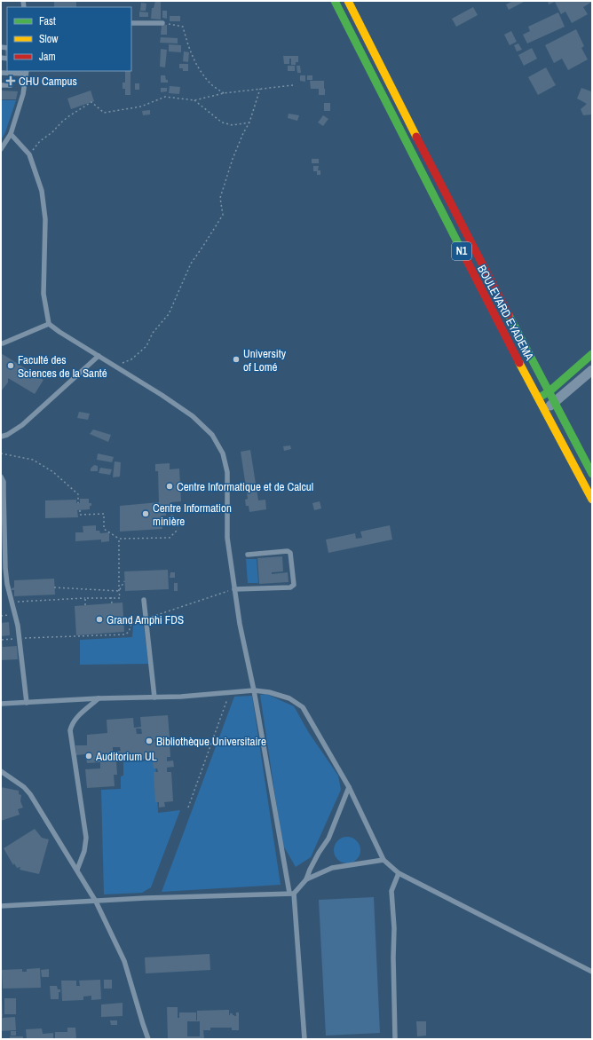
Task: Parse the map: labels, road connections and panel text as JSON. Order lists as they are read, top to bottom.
{
  "streets": {
    "main road": ["N1", "BOULEVARD EYADEMA"]
  },
  "crossings": [
    ["N1", "BOULEVARD EYADEMA"]
  ],
  "places": {
    "health": ["CHU Campus"],
    "other": [
      "University of Lomé",
      "Faculté des Sciences de la Santé",
      "Centre Informatique et de Calcul",
      "Centre Information minière",
      "Grand Amphi FDS",
      "Bibliothèque Universitaire",
      "Auditorium UL"
    ]
  },
  "legend": ["Fast", "Slow", "Jam"]
}
